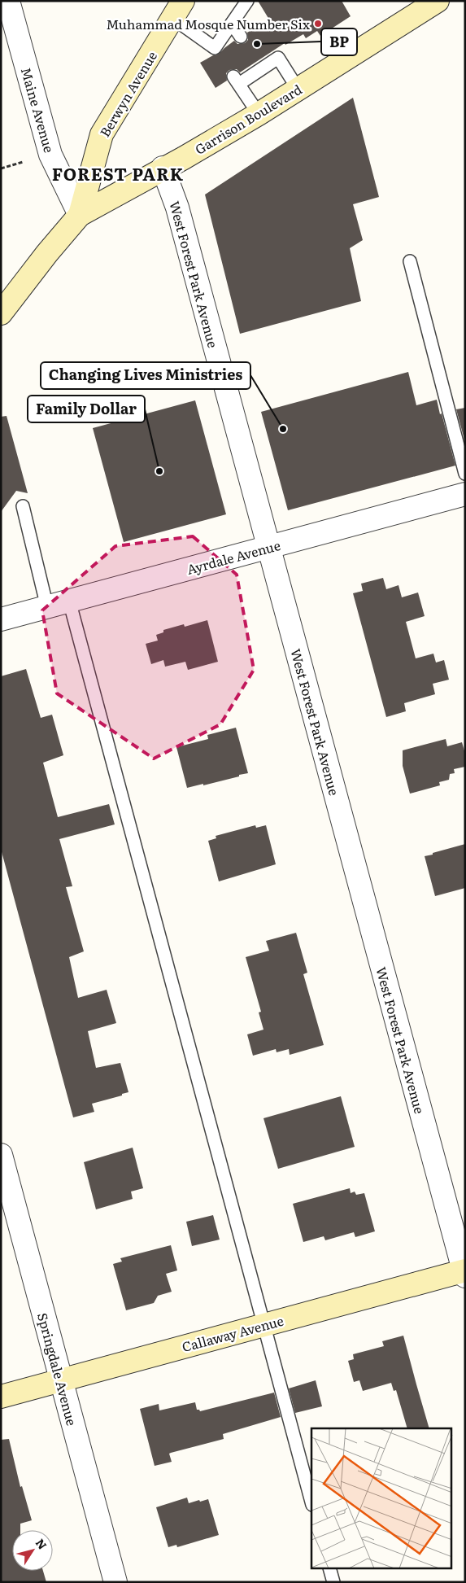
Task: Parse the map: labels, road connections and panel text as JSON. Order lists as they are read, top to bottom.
{
  "streets": {
    "main road": ["Berwyn Avenue", "Garrison Boulevard", "Callaway Avenue"],
    "street": [
      "Maine Avenue",
      "West Forest Park Avenue",
      "Ayrdale Avenue",
      "Springdale Avenue"
    ]
  },
  "crossings": [
    ["Berwyn Avenue", "Maine Avenue"],
    ["Berwyn Avenue", "Garrison Boulevard"],
    ["Maine Avenue", "Garrison Boulevard"],
    ["Garrison Boulevard", "West Forest Park Avenue"],
    ["West Forest Park Avenue", "Ayrdale Avenue"],
    ["West Forest Park Avenue", "Callaway Avenue"],
    ["Callaway Avenue", "Springdale Avenue"]
  ],
  "districts": ["FOREST PARK"],
  "places": [
    "Muhammad Mosque Number Six",
    "BP",
    "Changing Lives Ministries",
    "Family Dollar"
  ],
  "north": "top right"
}
